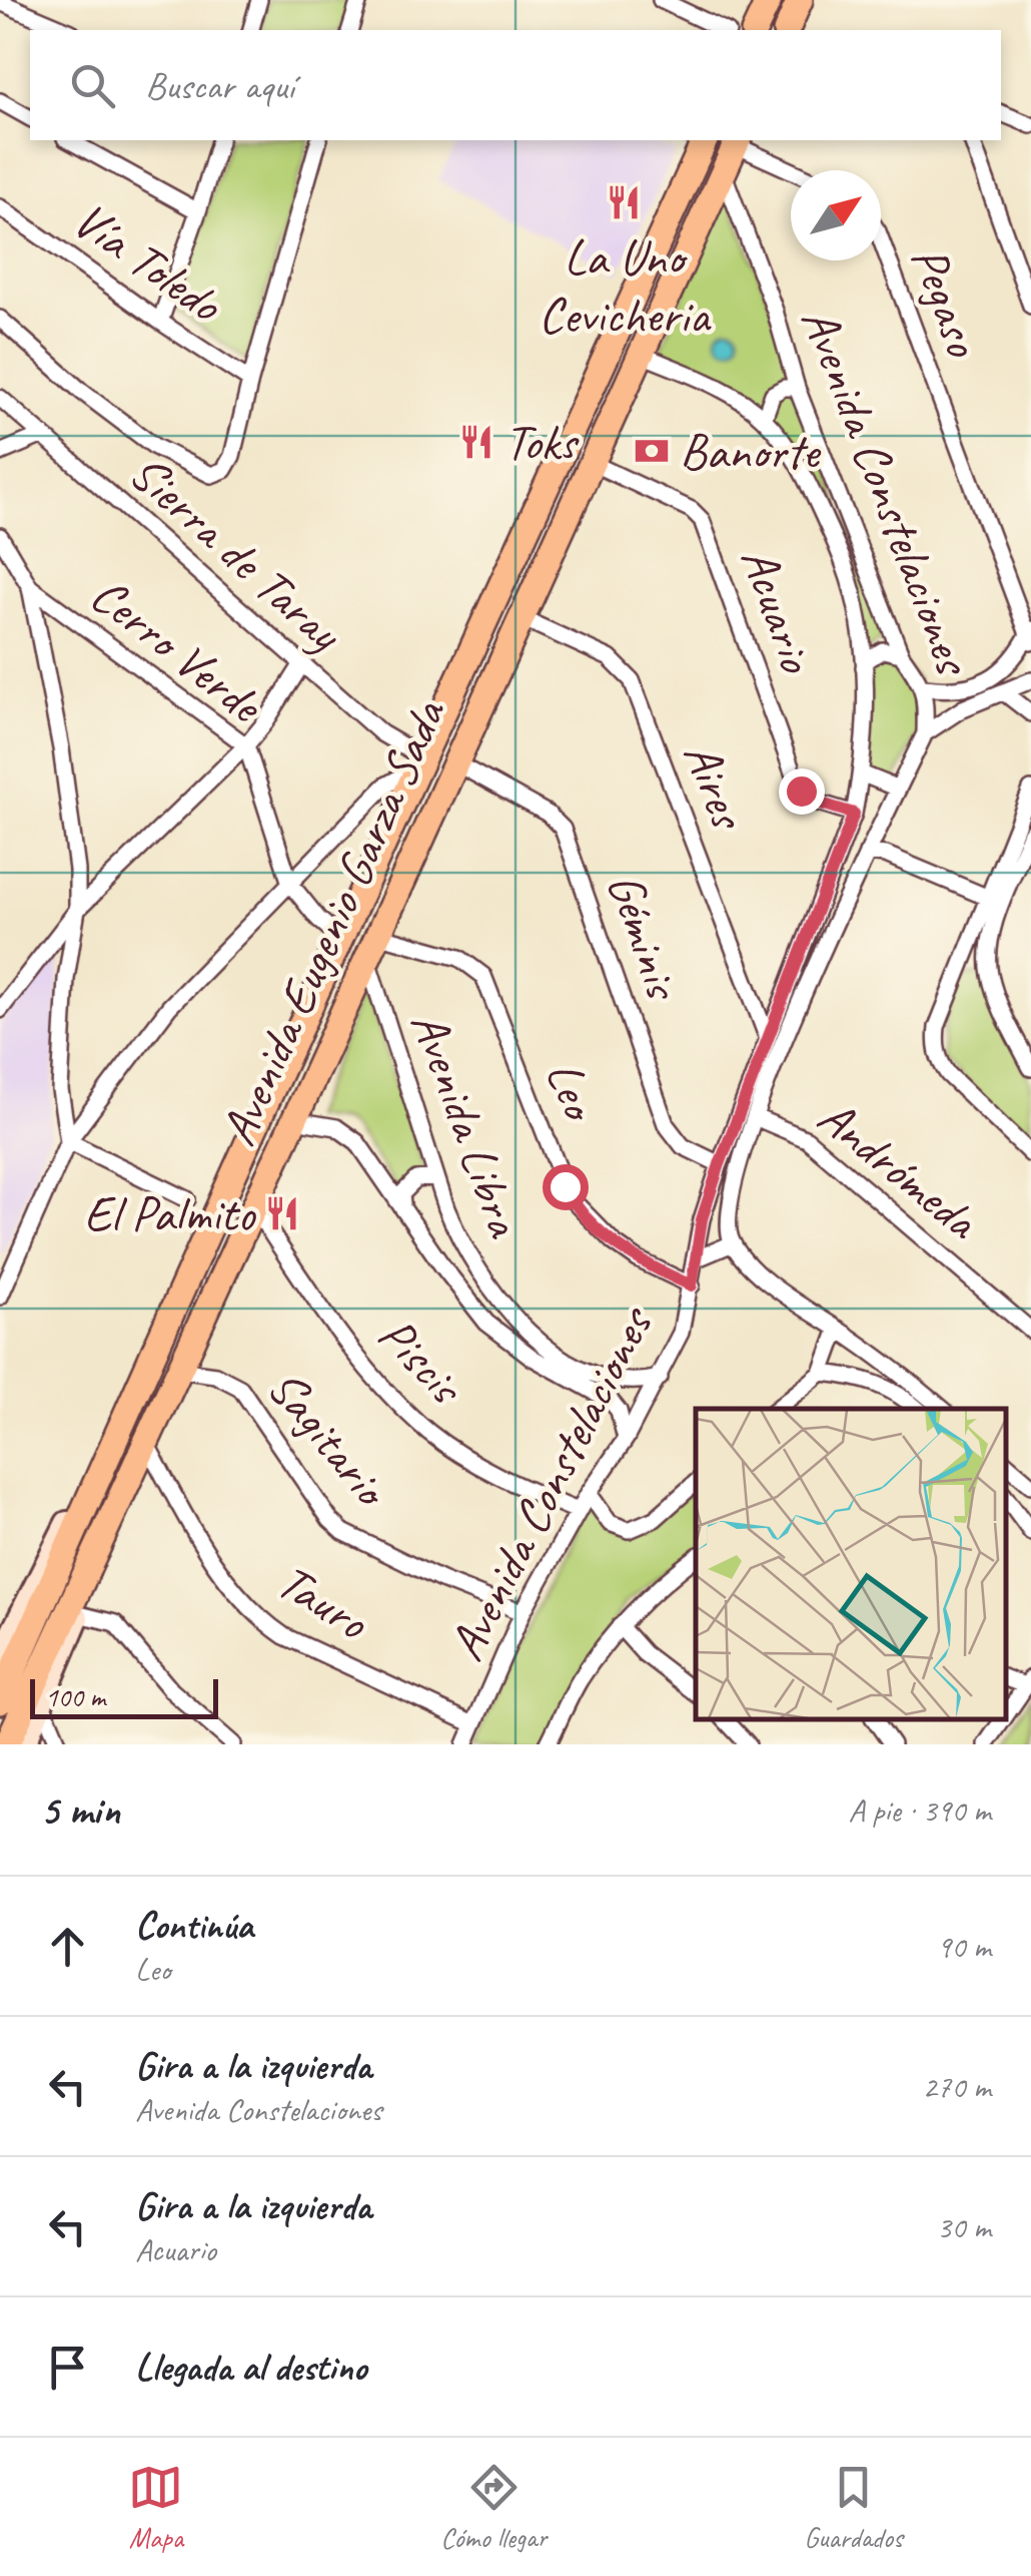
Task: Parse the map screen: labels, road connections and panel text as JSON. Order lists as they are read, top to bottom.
{
  "streets": {
    "highway": ["Avenida Eugenio Garza Sada"],
    "street": [
      "Vía Toledo",
      "Pegaso",
      "Avenida Constelaciones",
      "Sierra de Taray",
      "Acuario",
      "Cerro Verde",
      "Aires",
      "Géminis",
      "Leo",
      "Avenida Libra",
      "Andrómeda",
      "Piscis",
      "Sagitario",
      "Tauro"
    ]
  },
  "crossings": [
    ["Avenida Constelaciones", "Acuario"],
    ["Avenida Constelaciones", "Aires"],
    ["Avenida Constelaciones", "Avenida Eugenio Garza Sada"],
    ["Avenida Constelaciones", "Géminis"],
    ["Avenida Constelaciones", "Leo"],
    ["Avenida Constelaciones", "Avenida Libra"],
    ["Avenida Constelaciones", "Andrómeda"],
    ["Avenida Constelaciones", "Piscis"],
    ["Avenida Constelaciones", "Sagitario"],
    ["Avenida Constelaciones", "Tauro"],
    ["Sierra de Taray", "Avenida Eugenio Garza Sada"],
    ["Acuario", "Avenida Eugenio Garza Sada"],
    ["Cerro Verde", "Avenida Eugenio Garza Sada"],
    ["Aires", "Avenida Eugenio Garza Sada"],
    ["Avenida Eugenio Garza Sada", "Géminis"],
    ["Avenida Eugenio Garza Sada", "Leo"],
    ["Avenida Eugenio Garza Sada", "Avenida Libra"],
    ["Avenida Eugenio Garza Sada", "Piscis"],
    ["Avenida Eugenio Garza Sada", "Sagitario"],
    ["Avenida Eugenio Garza Sada", "Tauro"]
  ],
  "places": {
    "restaurant": ["La Uno Cevicheria", "Toks", "El Palmito"],
    "bank": ["Banorte"]
  },
  "scale_bar": "100 m",
  "north": "top right",
  "page": {
    "search": "Buscar aquí",
    "scale": "100 m",
    "heading": ["5 min", "A pie · 390 m"],
    "list": [
      ["Continúa", "Leo", "90 m"],
      ["Gira a la izquierda", "Avenida Constelaciones", "270 m"],
      ["Gira a la izquierda", "Acuario", "30 m"],
      "Llegada al destino"
    ],
    "nav": ["Mapa", "Cómo llegar", "Guardados"]
  }
}
